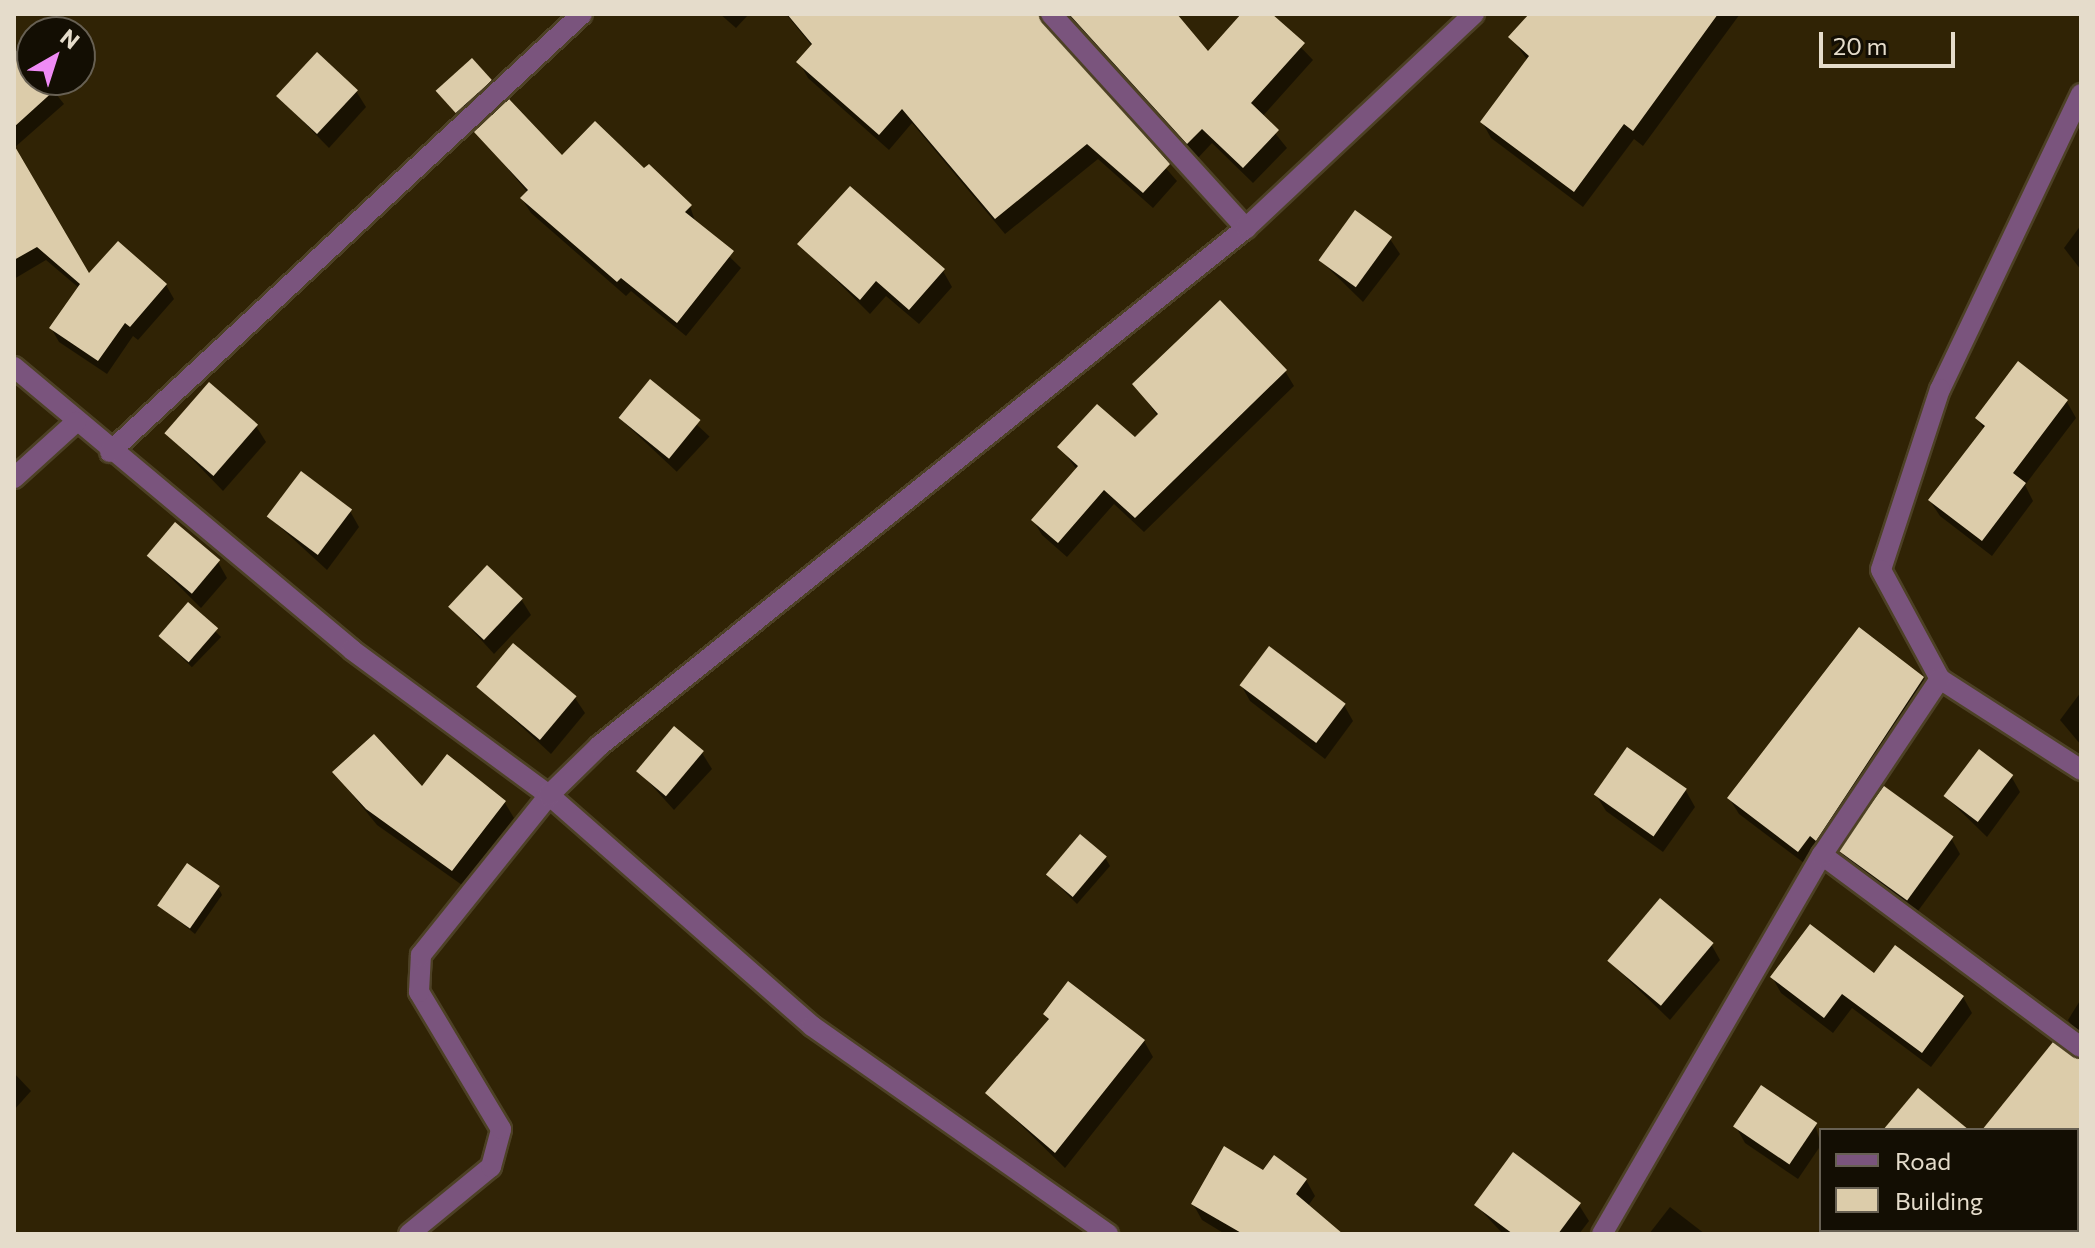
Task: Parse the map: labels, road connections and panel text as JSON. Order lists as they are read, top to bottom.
{
  "legend": ["Road", "Building"],
  "scale_bar": "20 m",
  "north": "top right"
}
